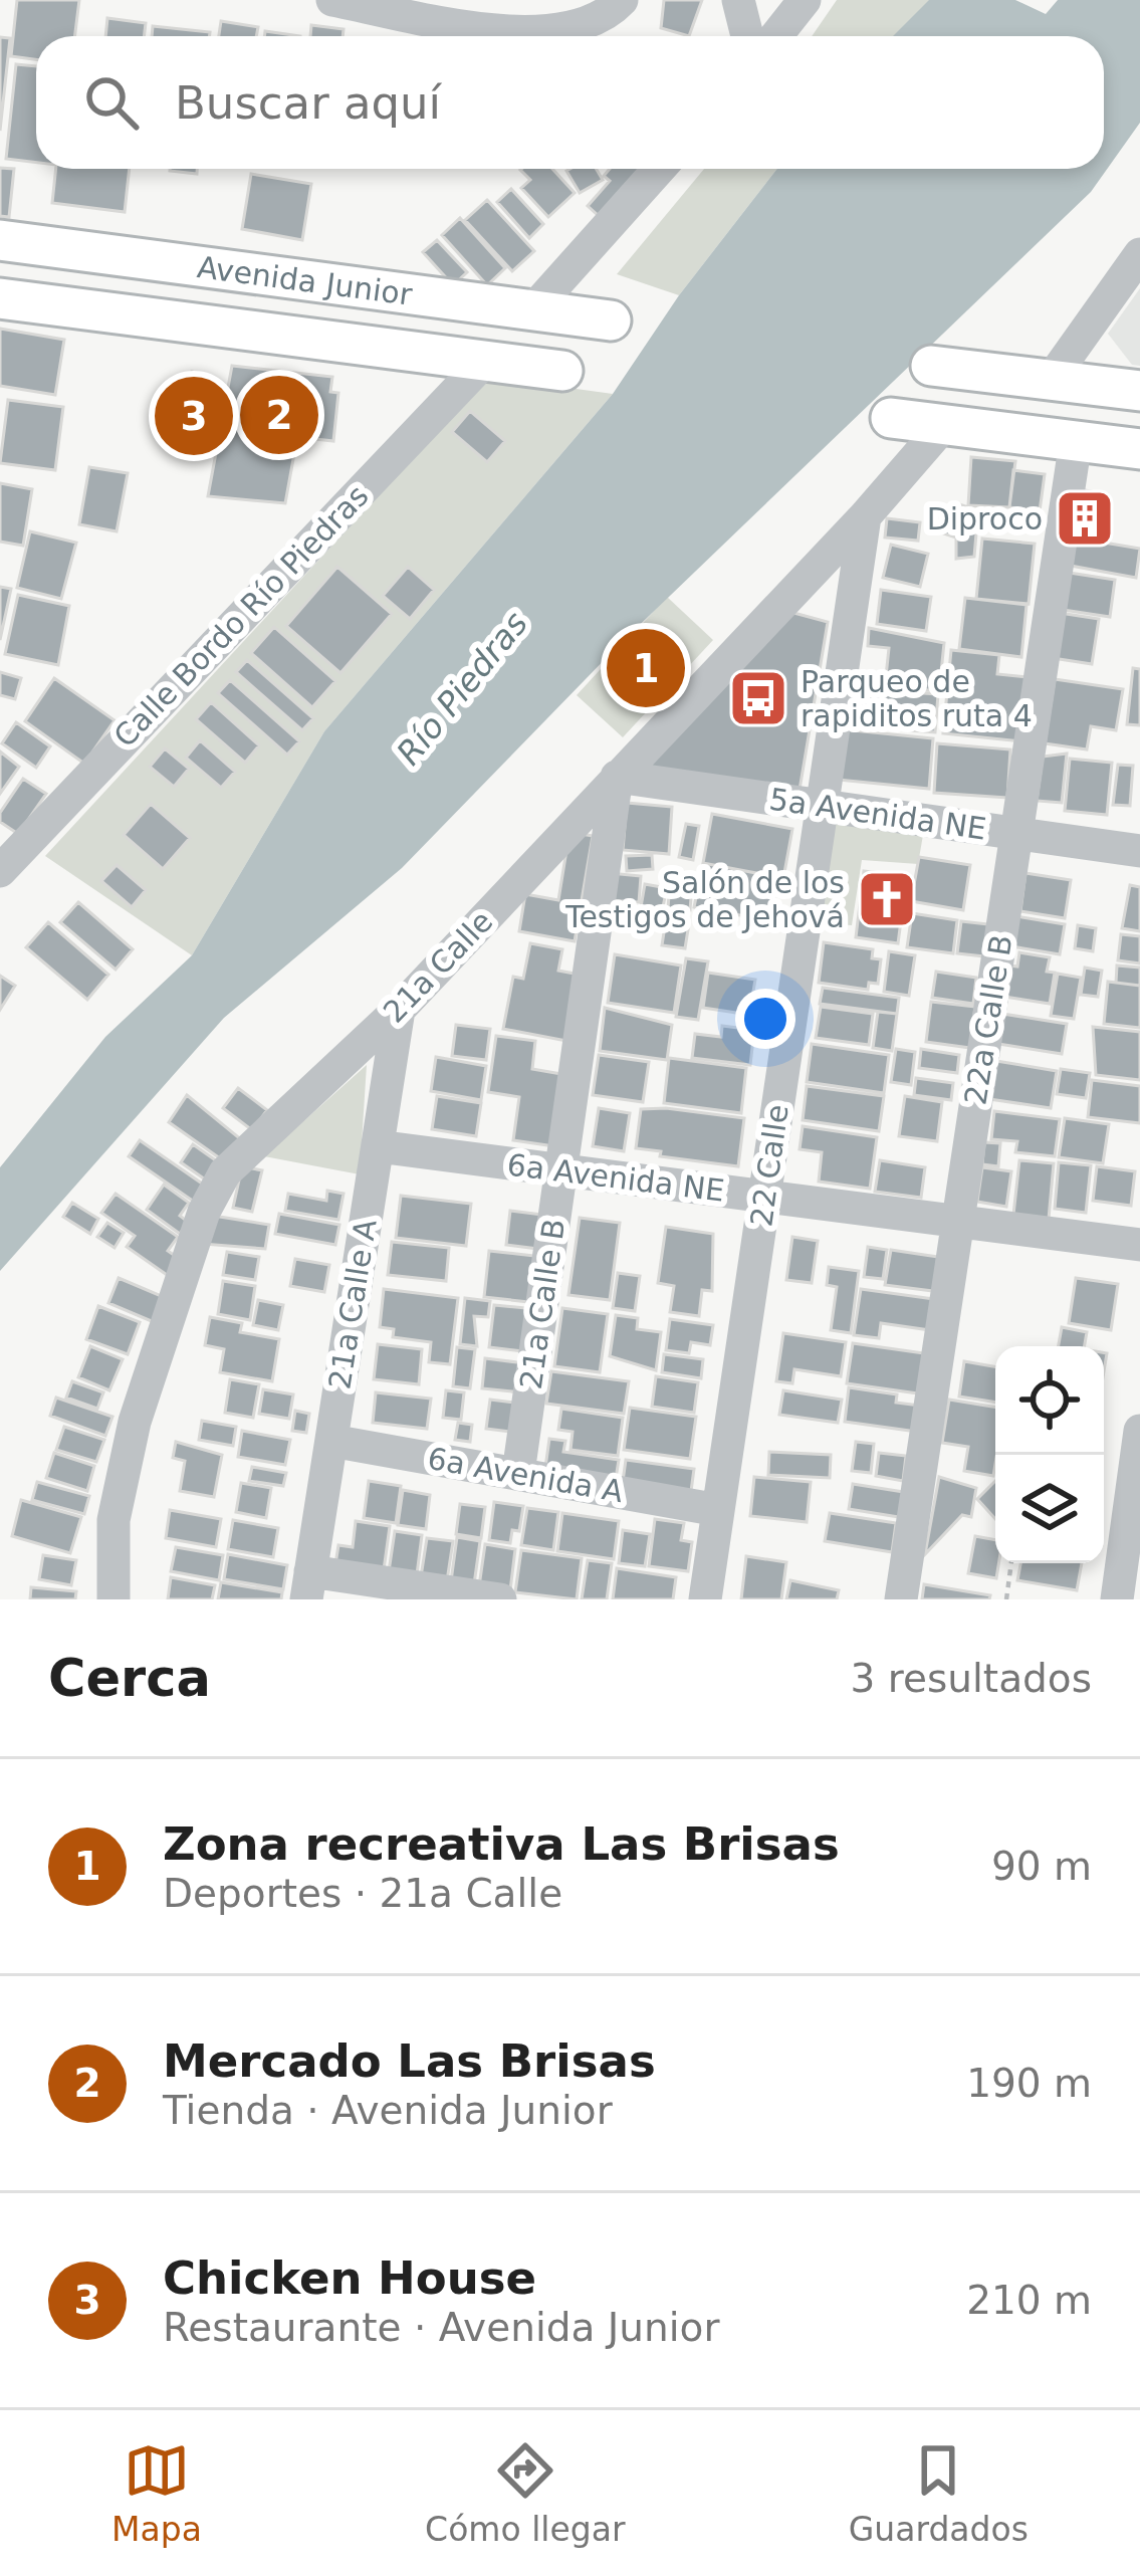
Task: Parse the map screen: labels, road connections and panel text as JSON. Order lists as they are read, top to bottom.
{
  "streets": {
    "main road": ["Avenida Junior"],
    "street": [
      "Calle Bordo Río Piedras",
      "5a Avenida NE",
      "21a Calle",
      "22a Calle B",
      "22 Calle",
      "6a Avenida NE",
      "21a Calle A",
      "21a Calle B",
      "6a Avenida A"
    ]
  },
  "crossings": [
    ["Avenida Junior", "Calle Bordo Río Piedras"],
    ["5a Avenida NE", "21a Calle"],
    ["5a Avenida NE", "22a Calle B"],
    ["5a Avenida NE", "22 Calle"],
    ["5a Avenida NE", "21a Calle B"],
    ["21a Calle", "22 Calle"],
    ["21a Calle", "21a Calle A"],
    ["21a Calle", "21a Calle B"],
    ["22a Calle B", "6a Avenida NE"],
    ["22 Calle", "6a Avenida NE"],
    ["22 Calle", "6a Avenida A"],
    ["6a Avenida NE", "21a Calle A"],
    ["6a Avenida NE", "21a Calle B"],
    ["21a Calle A", "6a Avenida A"],
    ["21a Calle B", "6a Avenida A"]
  ],
  "water": ["Río Piedras"],
  "places": {
    "building": ["Diproco"],
    "bus stop": ["Parqueo de rapiditos ruta 4"],
    "church": ["Salón de los Testigos de Jehová"]
  },
  "page": {
    "search": "Buscar aquí",
    "pins": ["2", "3", "1"],
    "heading": ["Cerca", "3 resultados"],
    "list": [
      {
        "mark": "1",
        "name": "Zona recreativa Las Brisas",
        "note": "Deportes · 21a Calle",
        "value": "90 m"
      },
      {
        "mark": "2",
        "name": "Mercado Las Brisas",
        "note": "Tienda · Avenida Junior",
        "value": "190 m"
      },
      {
        "mark": "3",
        "name": "Chicken House",
        "note": "Restaurante · Avenida Junior",
        "value": "210 m"
      }
    ],
    "nav": ["Mapa", "Cómo llegar", "Guardados"]
  }
}
